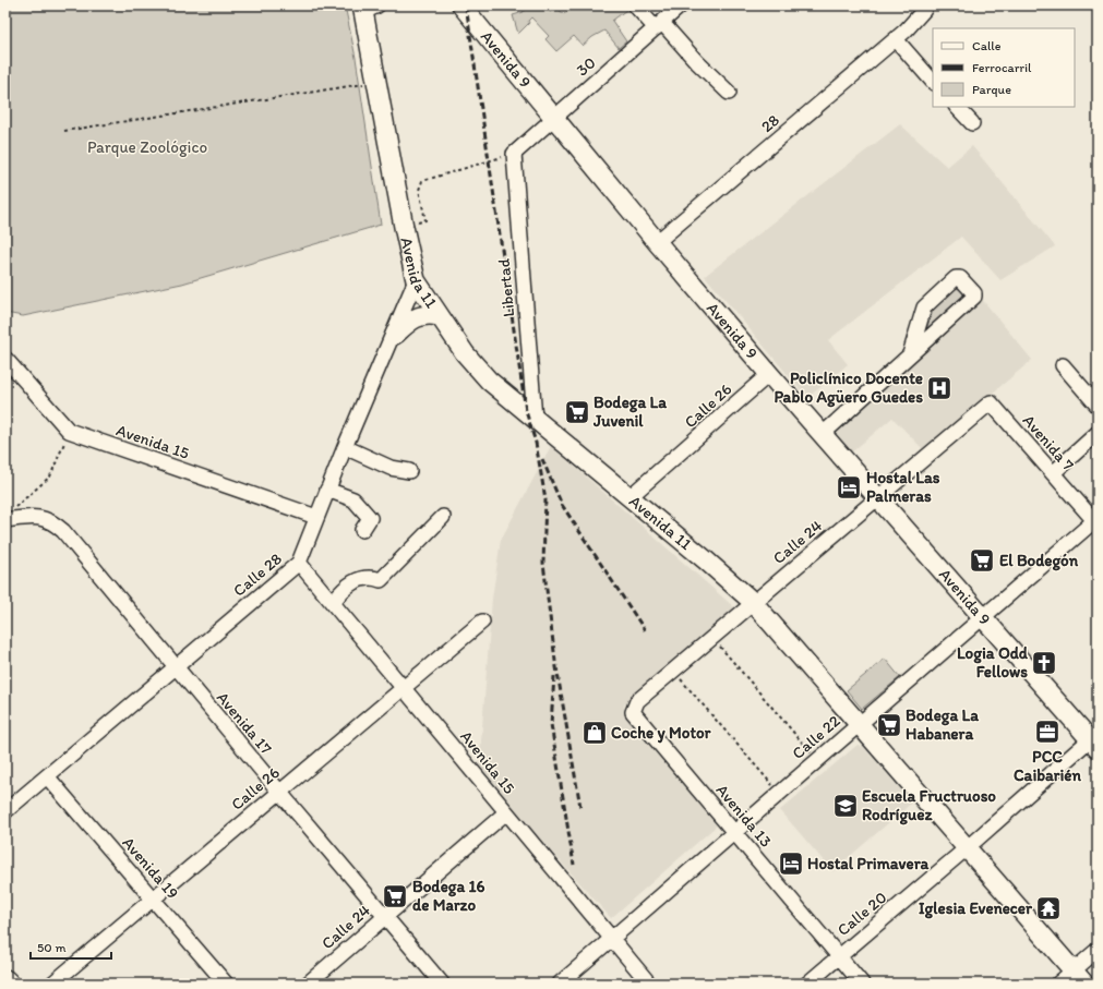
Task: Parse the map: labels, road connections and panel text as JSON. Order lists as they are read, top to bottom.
{
  "streets": {
    "main road": ["Avenida 9", "Avenida 11"],
    "street": [
      "30",
      "28",
      "Libertad",
      "Calle 26",
      "Avenida 15",
      "Avenida 7",
      "Calle 24",
      "Calle 28",
      "Avenida 17",
      "Calle 22",
      "Avenida 13",
      "Avenida 19",
      "Calle 20"
    ]
  },
  "crossings": [
    ["Avenida 9", "30"],
    ["Avenida 9", "28"],
    ["Avenida 9", "Calle 26"],
    ["Avenida 9", "Calle 24"],
    ["Avenida 9", "Calle 22"],
    ["Avenida 9", "Calle 20"],
    ["30", "Libertad"],
    ["Avenida 11", "Libertad"],
    ["Avenida 11", "Calle 26"],
    ["Avenida 11", "Calle 24"],
    ["Avenida 11", "Calle 28"],
    ["Avenida 11", "Calle 22"],
    ["Avenida 11", "Calle 20"],
    ["Calle 26", "Avenida 15"],
    ["Calle 26", "Avenida 17"],
    ["Calle 26", "Avenida 19"],
    ["Avenida 15", "Calle 24"],
    ["Avenida 15", "Calle 28"],
    ["Avenida 15", "Calle 22"],
    ["Avenida 7", "Calle 24"],
    ["Avenida 7", "Calle 22"],
    ["Calle 24", "Avenida 17"],
    ["Calle 24", "Avenida 13"],
    ["Calle 28", "Avenida 17"],
    ["Calle 28", "Avenida 19"],
    ["Calle 22", "Avenida 13"],
    ["Avenida 13", "Calle 20"]
  ],
  "parks": ["Parque Zoológico"],
  "places": {
    "hospital": ["Policlínico Docente Pablo Agüero Guedes"],
    "supermarket": [
      "Bodega La Juvenil",
      "El Bodegón",
      "Bodega La Habanera",
      "Bodega 16 de Marzo"
    ],
    "hotel": ["Hostal Las Palmeras", "Hostal Primavera"],
    "church": ["Logia Odd Fellows"],
    "office": ["PCC Caibarién"],
    "shop": ["Coche y Motor"],
    "school or university": ["Escuela Fructruoso Rodríguez"],
    "temple": ["Iglesia Evenecer"]
  },
  "legend": ["Calle", "Ferrocarril", "Parque"],
  "scale_bar": "50 m"
}
